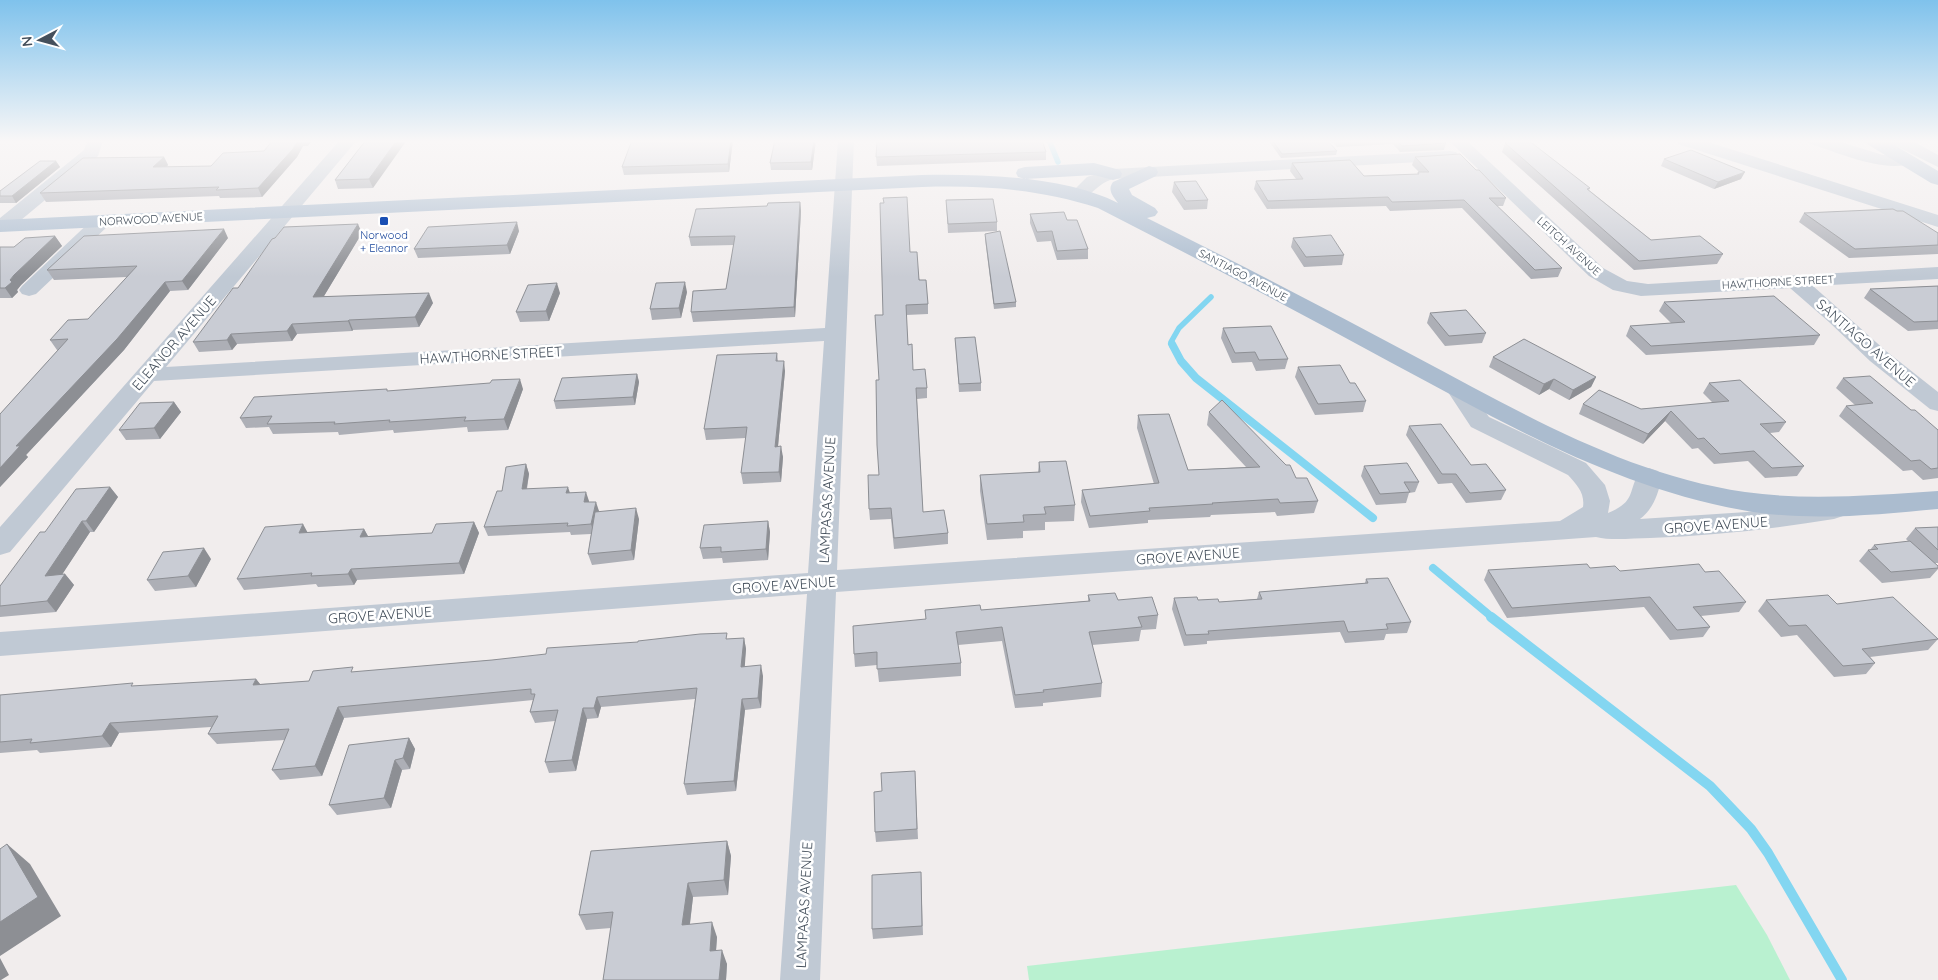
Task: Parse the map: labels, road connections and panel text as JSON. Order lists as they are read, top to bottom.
{
  "streets": {
    "main road": ["NORWOOD AVENUE", "SANTIAGO AVENUE", "GROVE AVENUE"],
    "street": [
      "LEITCH AVENUE",
      "HAWTHORNE STREET",
      "ELEANOR AVENUE",
      "LAMPASAS AVENUE"
    ]
  },
  "crossings": [
    ["NORWOOD AVENUE", "ELEANOR AVENUE"],
    ["NORWOOD AVENUE", "LAMPASAS AVENUE"],
    ["LEITCH AVENUE", "HAWTHORNE STREET"],
    ["SANTIAGO AVENUE", "HAWTHORNE STREET"],
    ["SANTIAGO AVENUE", "GROVE AVENUE"],
    ["HAWTHORNE STREET", "ELEANOR AVENUE"],
    ["HAWTHORNE STREET", "LAMPASAS AVENUE"],
    ["LAMPASAS AVENUE", "GROVE AVENUE"]
  ],
  "places": {
    "transit": ["Norwood + Eleanor"]
  },
  "north": "left"
}
